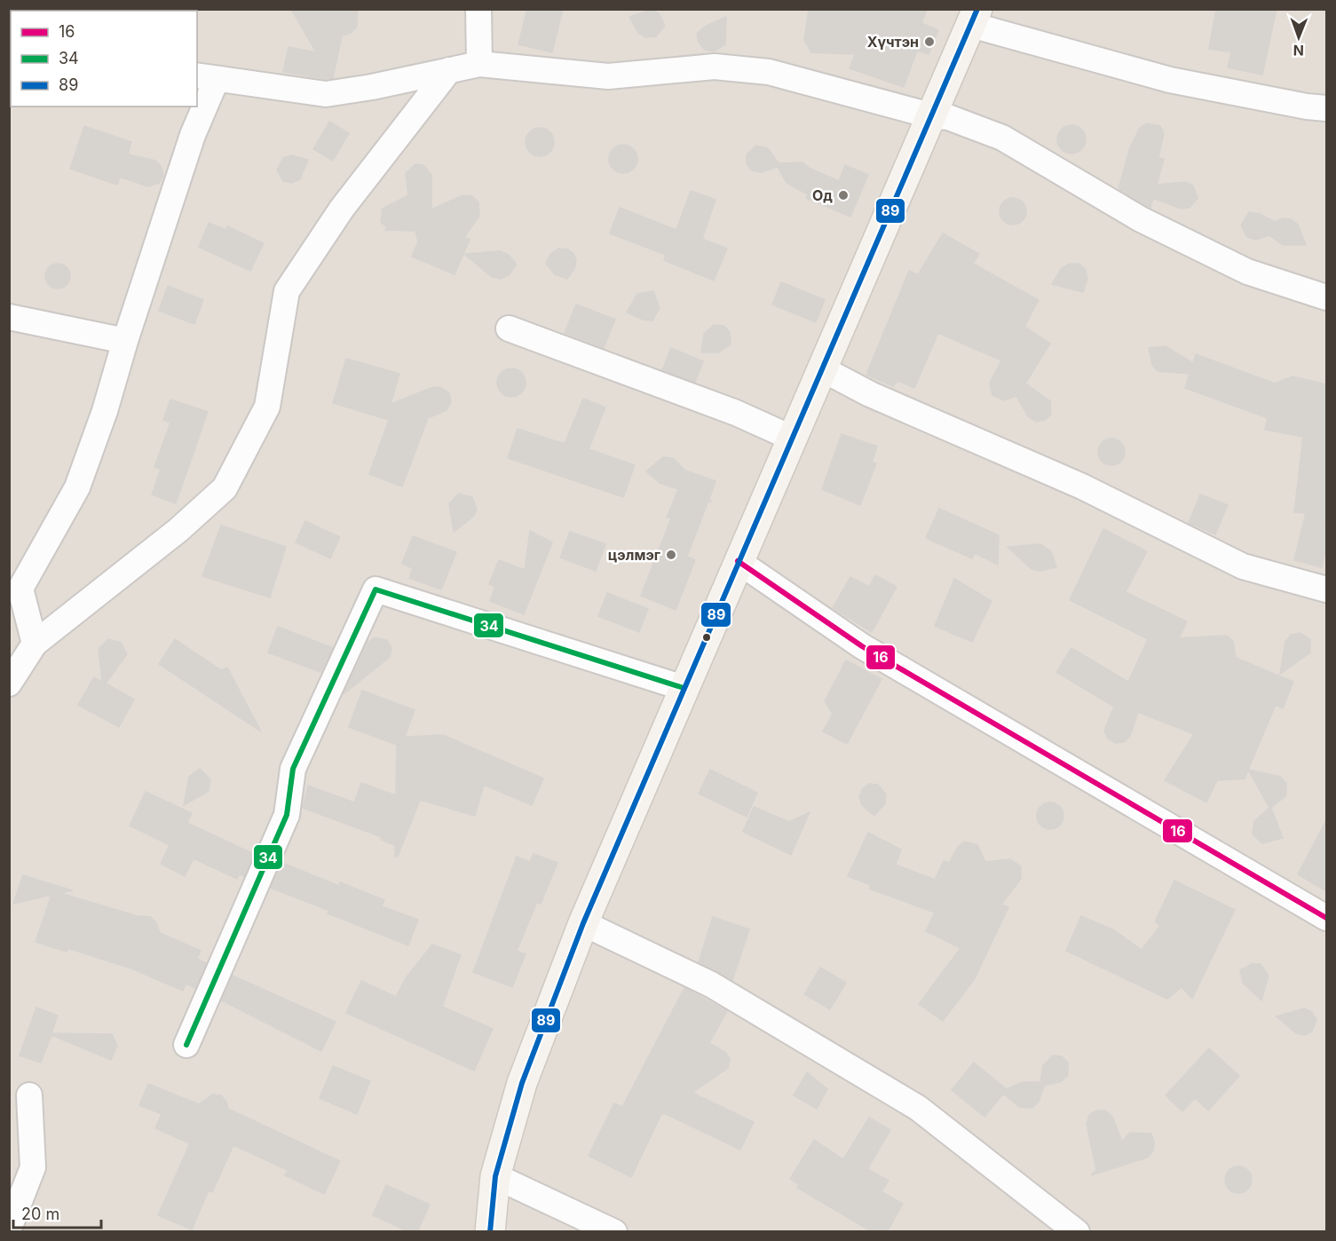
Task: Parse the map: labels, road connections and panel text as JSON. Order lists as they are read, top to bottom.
{
  "places": ["Хүчтэн", "Од", "цэлмэг"],
  "lines": ["transit line 89", "transit line 16", "transit line 34"],
  "legend": ["16", "34", "89"],
  "scale_bar": "20 m",
  "north": "bottom"
}
